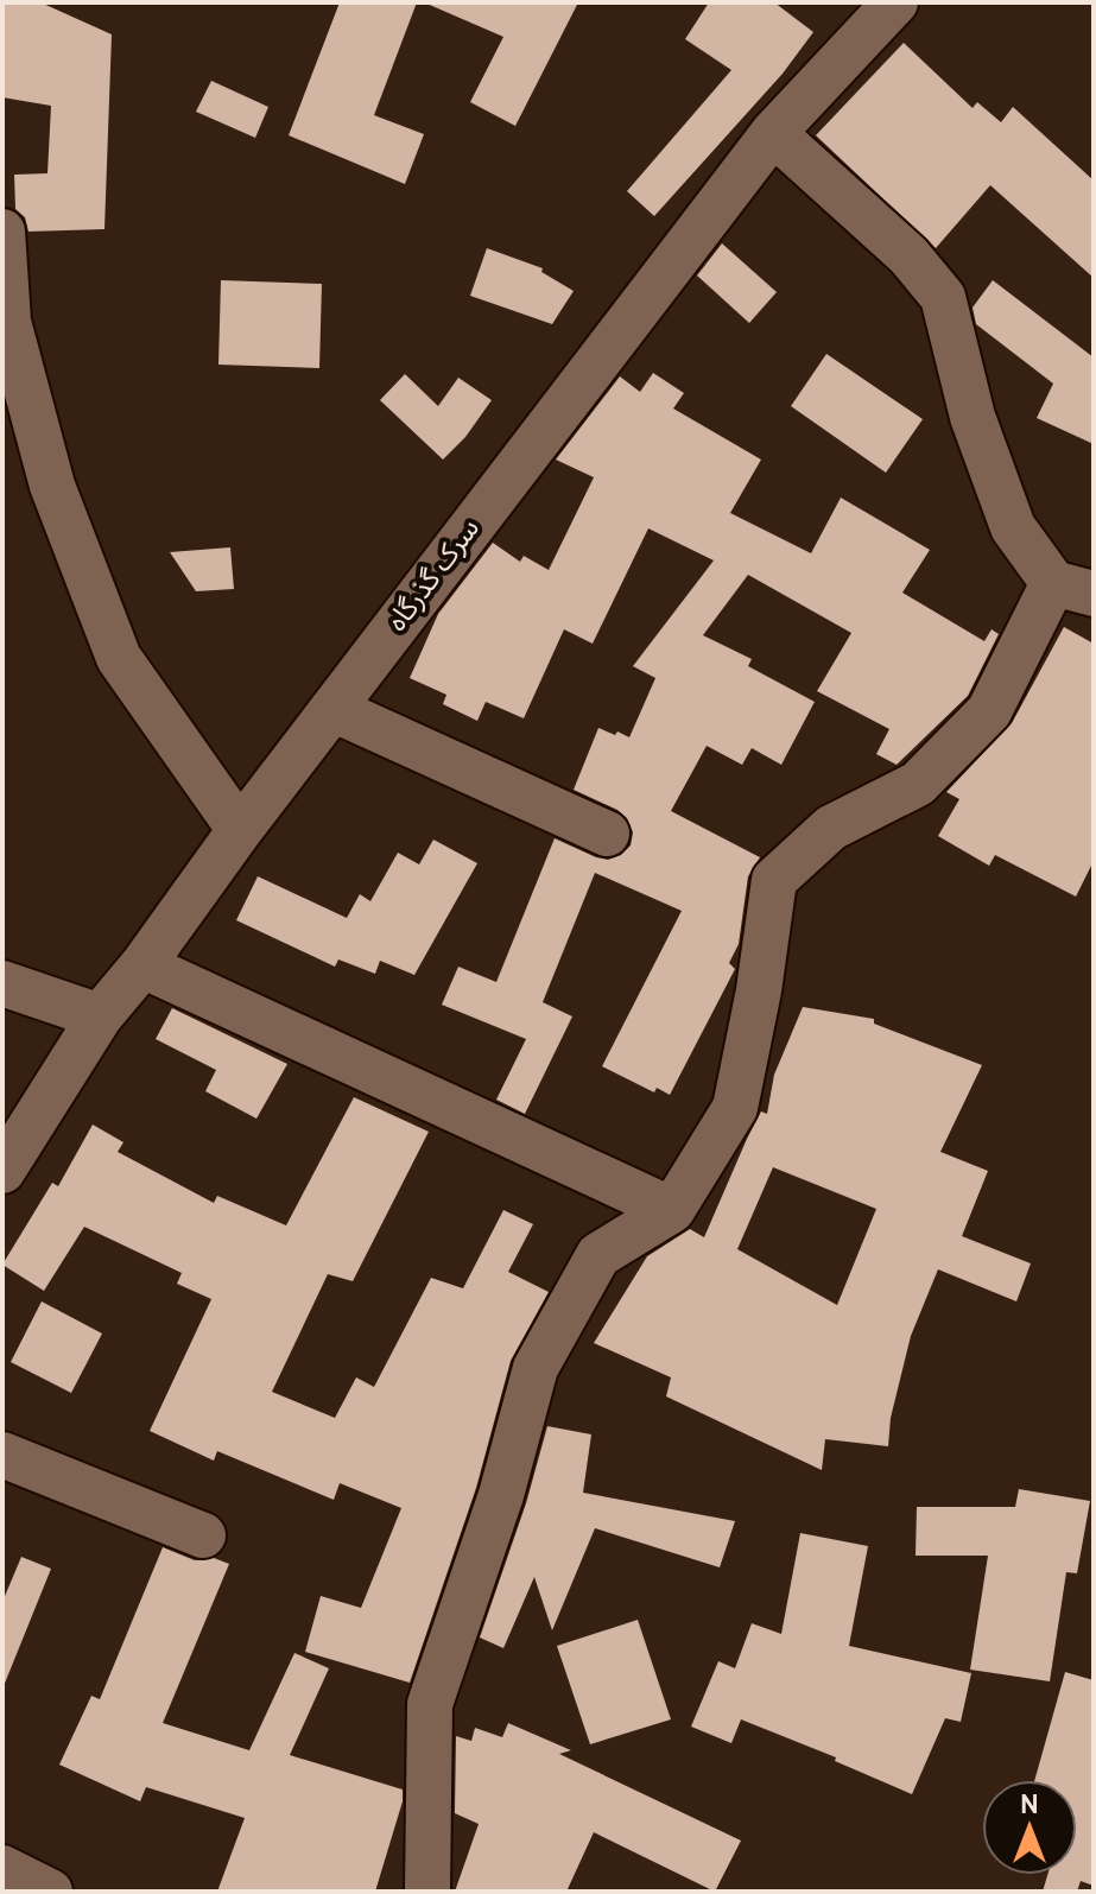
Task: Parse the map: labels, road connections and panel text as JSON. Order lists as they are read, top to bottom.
{
  "streets": {
    "street": ["سرک گذرگاه"]
  },
  "north": "top"
}
